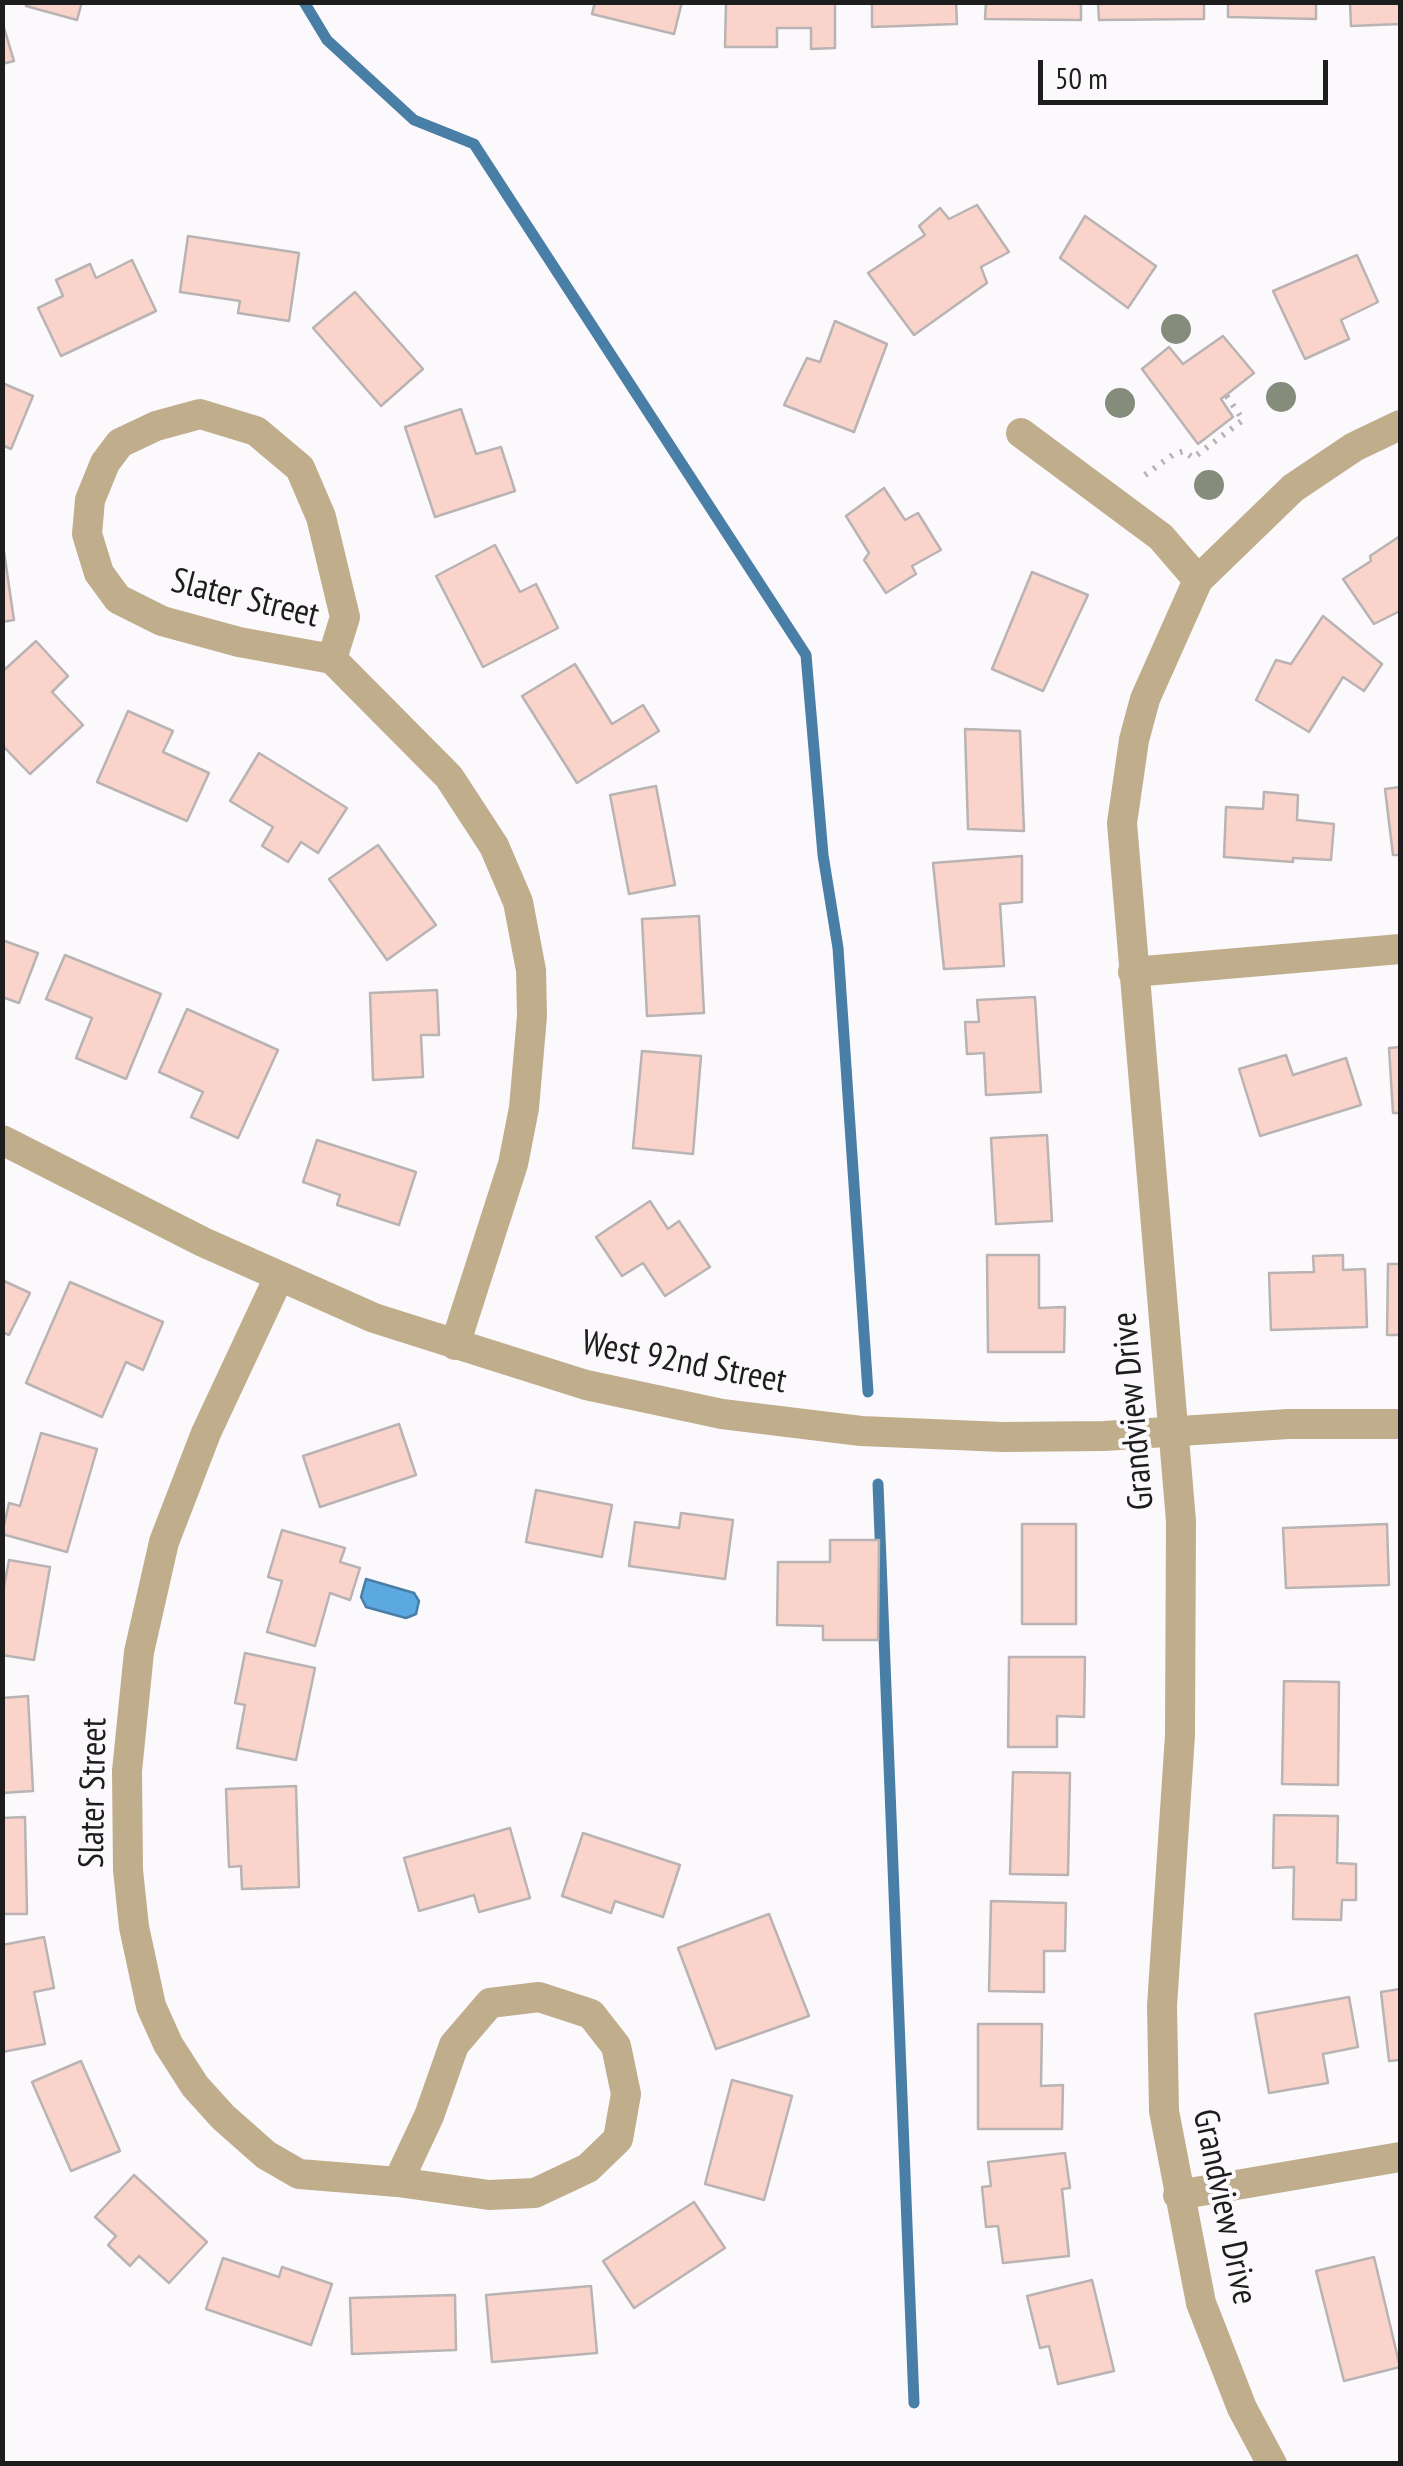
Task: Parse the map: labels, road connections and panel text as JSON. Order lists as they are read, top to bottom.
{
  "streets": {
    "street": ["Slater Street", "West 92nd Street", "Grandview Drive"]
  },
  "crossings": [
    ["Slater Street", "West 92nd Street"],
    ["West 92nd Street", "Grandview Drive"]
  ],
  "scale_bar": "50 m"
}
